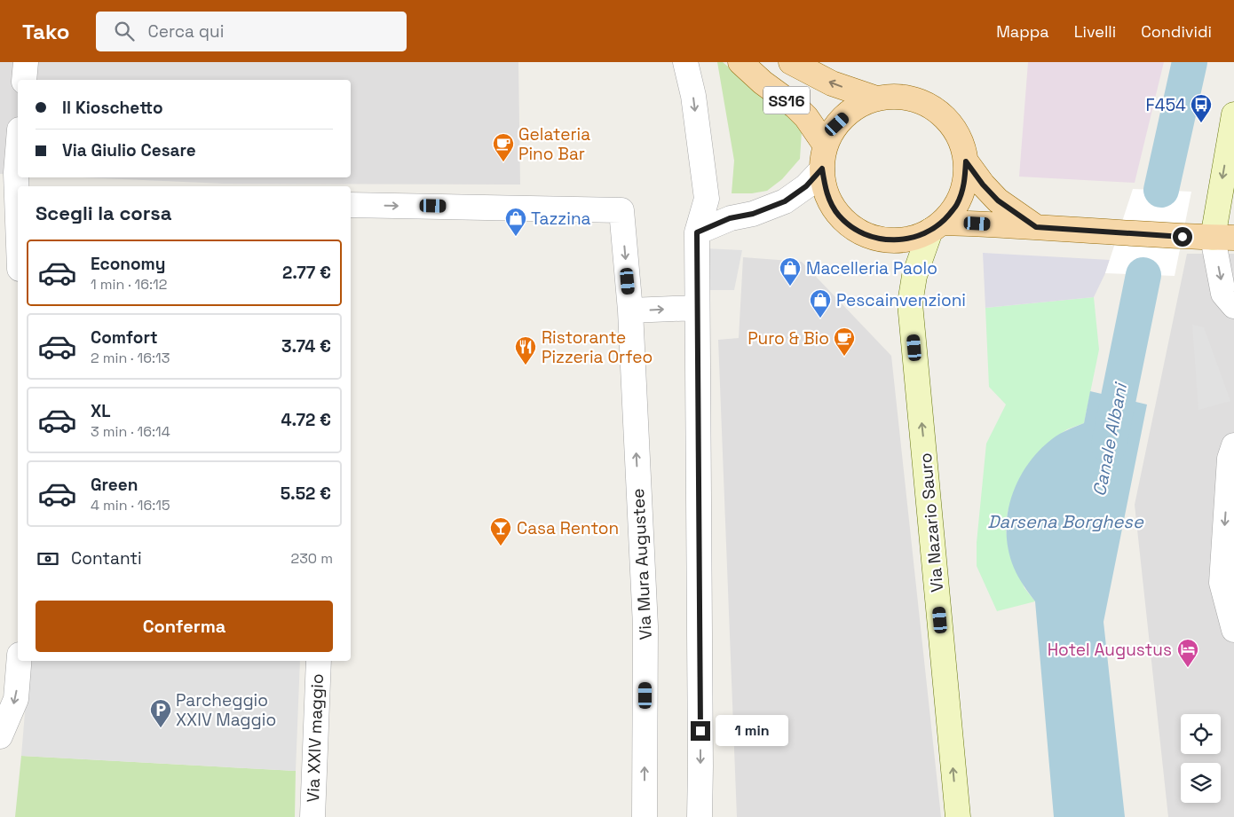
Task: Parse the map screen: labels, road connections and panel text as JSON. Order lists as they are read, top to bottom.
{
  "streets": {
    "main road": ["SS16"],
    "street": ["Via Nazario Sauro", "Via Mura Augustee", "Via XXIV maggio"]
  },
  "crossings": [
    ["SS16", "Via Nazario Sauro"]
  ],
  "one_way": ["Via Nazario Sauro"],
  "water": ["Canale Albani", "Darsena Borghese"],
  "places": {
    "bus stop": ["F454"],
    "cafe": ["Gelateria Pino Bar", "Puro & Bio"],
    "shop": ["Tazzina", "Macelleria Paolo", "Pescainvenzioni"],
    "restaurant": ["Ristorante Pizzeria Orfeo"],
    "bar": ["Casa Renton"],
    "hotel": ["Hotel Augustus"],
    "parking": ["Parcheggio XXIV Maggio"]
  },
  "page": {
    "header": "Tako",
    "search": "Cerca qui",
    "nav": ["Mappa", "Livelli", "Condividi"],
    "banner": ["Il Kioschetto", "Via Giulio Cesare"],
    "heading": "Scegli la corsa",
    "list": [
      {
        "name": "Economy",
        "note": "1 min · 16:12",
        "value": "2.77 €"
      },
      {
        "name": "Comfort",
        "note": "2 min · 16:13",
        "value": "3.74 €"
      },
      {
        "name": "XL",
        "note": "3 min · 16:14",
        "value": "4.72 €"
      },
      {
        "name": "Green",
        "note": "4 min · 16:15",
        "value": "5.52 €"
      }
    ],
    "pay": ["Contanti", "230 m"],
    "buttons": "Conferma",
    "bubble": "1 min"
  }
}
